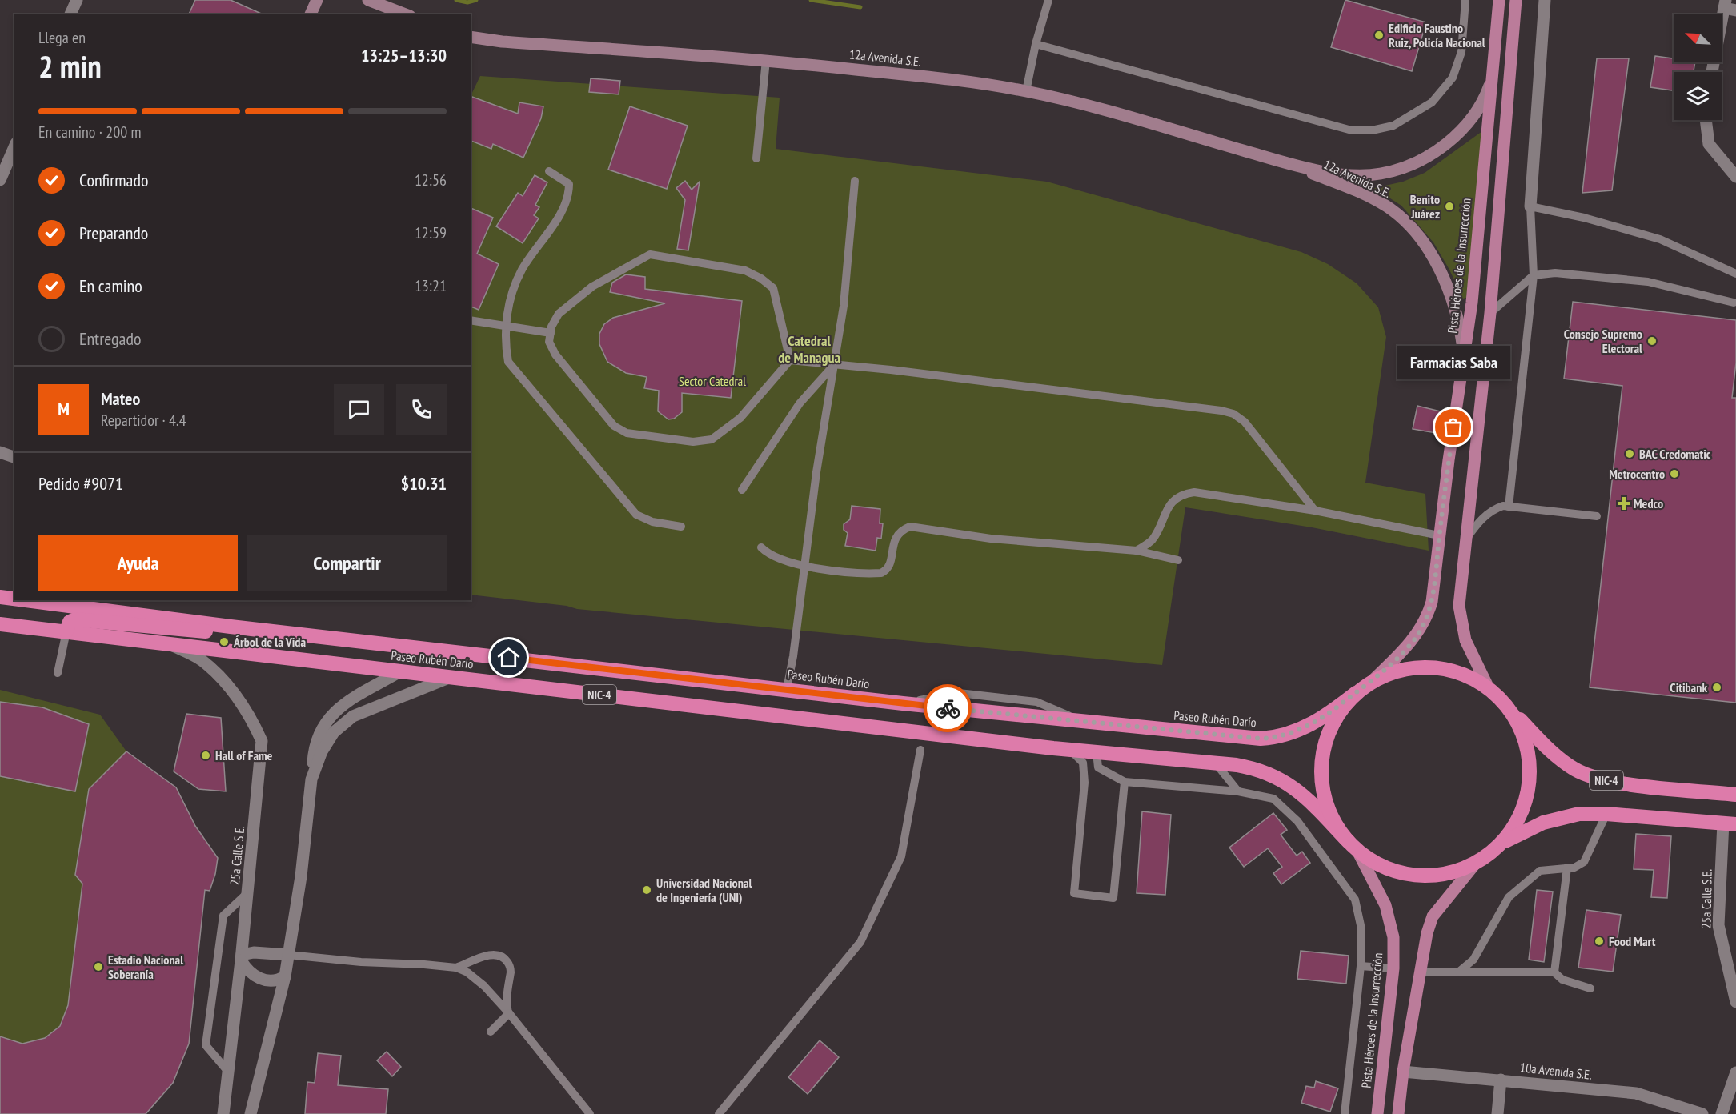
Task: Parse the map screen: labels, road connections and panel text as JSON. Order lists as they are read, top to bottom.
{
  "streets": {
    "highway": ["Paseo Rubén Darío", "NIC-4"],
    "main road": ["Pista Héroes de la Insurrección"],
    "street": ["12a Avenida S.E.", "25a Calle S.E.", "10a Avenida S.E."]
  },
  "crossings": [
    ["12a Avenida S.E.", "Pista Héroes de la Insurrección"],
    ["Pista Héroes de la Insurrección", "Paseo Rubén Darío"],
    ["Pista Héroes de la Insurrección", "NIC-4"],
    ["Paseo Rubén Darío", "NIC-4"],
    ["Paseo Rubén Darío", "25a Calle S.E."],
    ["NIC-4", "25a Calle S.E."]
  ],
  "districts": ["Catedral de Managua"],
  "parks": ["Sector Catedral"],
  "places": {
    "other": [
      "Edificio Faustino Ruiz, Policía Nacional",
      "Benito Juárez",
      "Consejo Supremo Electoral",
      "Farmacias Saba",
      "BAC Credomatic",
      "Metrocentro",
      "Árbol de la Vida",
      "Citibank",
      "Hall of Fame",
      "Universidad Nacional de Ingeniería (UNI)",
      "Food Mart",
      "Estadio Nacional Soberanía"
    ],
    "health": ["Medco"]
  },
  "north": "top left",
  "page": {
    "heading": ["2 min", "Llega en", "13:25–13:30"],
    "panel": [
      "Mateo",
      "Repartidor · 4.4",
      "Pedido #9071",
      "$10.31"
    ],
    "bar": "En camino · 200 m",
    "list": [
      ["Confirmado", "12:56"],
      ["Preparando", "12:59"],
      ["En camino", "13:21"],
      "Entregado"
    ],
    "bubble": "Farmacias Saba",
    "round": "M",
    "buttons": ["Ayuda", "Compartir"]
  }
}
